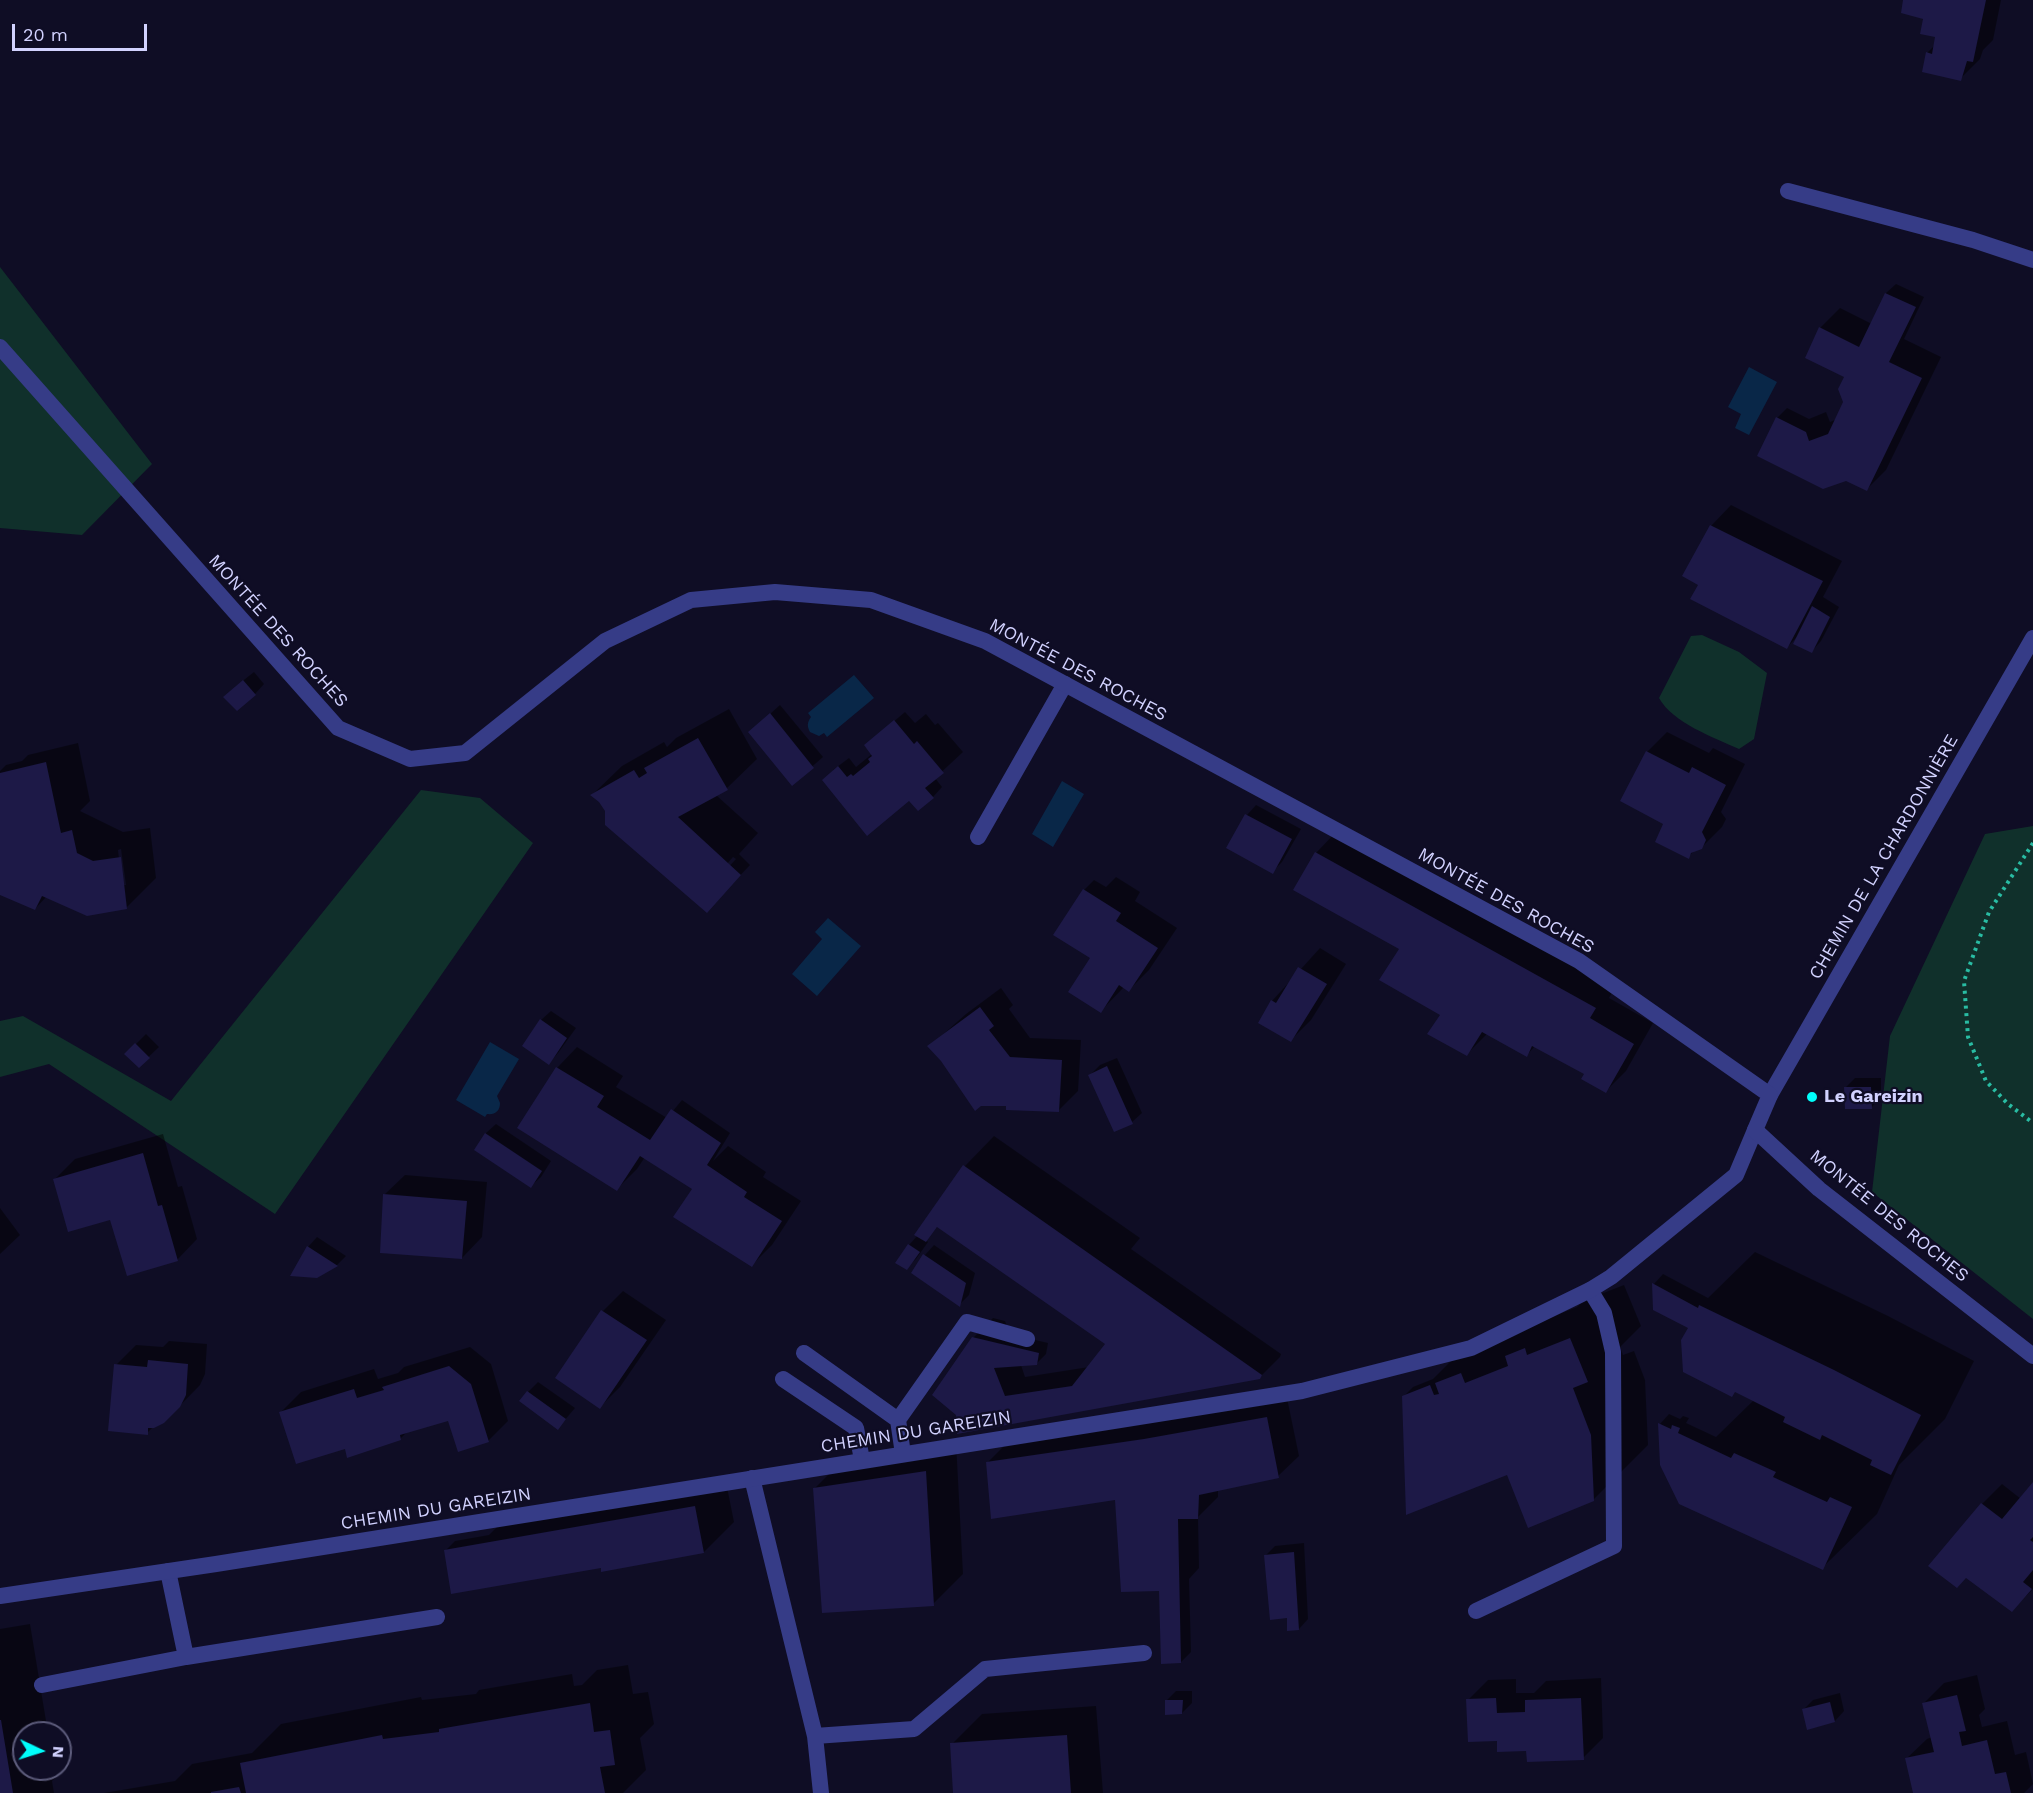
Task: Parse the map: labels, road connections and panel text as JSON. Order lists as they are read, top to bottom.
{
  "streets": {
    "street": ["MONTÉE DES ROCHES", "CHEMIN DE LA CHARDONNIÈRE", "CHEMIN DU GAREIZIN"]
  },
  "crossings": [
    ["MONTÉE DES ROCHES", "CHEMIN DE LA CHARDONNIÈRE"],
    ["MONTÉE DES ROCHES", "CHEMIN DU GAREIZIN"]
  ],
  "places": ["Le Gareizin"],
  "scale_bar": "20 m",
  "north": "right"
}
